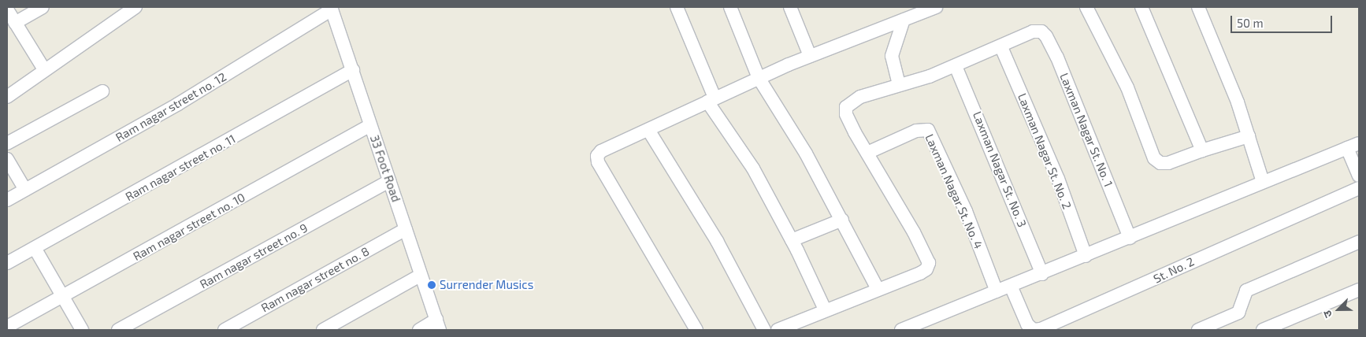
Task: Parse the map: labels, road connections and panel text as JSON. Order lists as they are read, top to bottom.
{
  "streets": {
    "street": [
      "Ram nagar street no. 12",
      "Laxman Nagar St. No. 1",
      "Laxman Nagar St. No. 2",
      "Ram nagar street no. 11",
      "33 Foot Road",
      "Laxman Nagar St. No. 3",
      "Laxman Nagar St. No. 4",
      "Ram nagar street no. 10",
      "Ram nagar street no. 9",
      "St. No. 2",
      "Ram nagar street no. 8"
    ]
  },
  "crossings": [
    ["Ram nagar street no. 12", "33 Foot Road"],
    ["Laxman Nagar St. No. 1", "Laxman Nagar St. No. 2"],
    ["Ram nagar street no. 11", "33 Foot Road"],
    ["33 Foot Road", "Ram nagar street no. 10"],
    ["33 Foot Road", "Ram nagar street no. 9"],
    ["33 Foot Road", "Ram nagar street no. 8"]
  ],
  "places": ["Surrender Musics"],
  "scale_bar": "50 m",
  "north": "bottom left"
}
